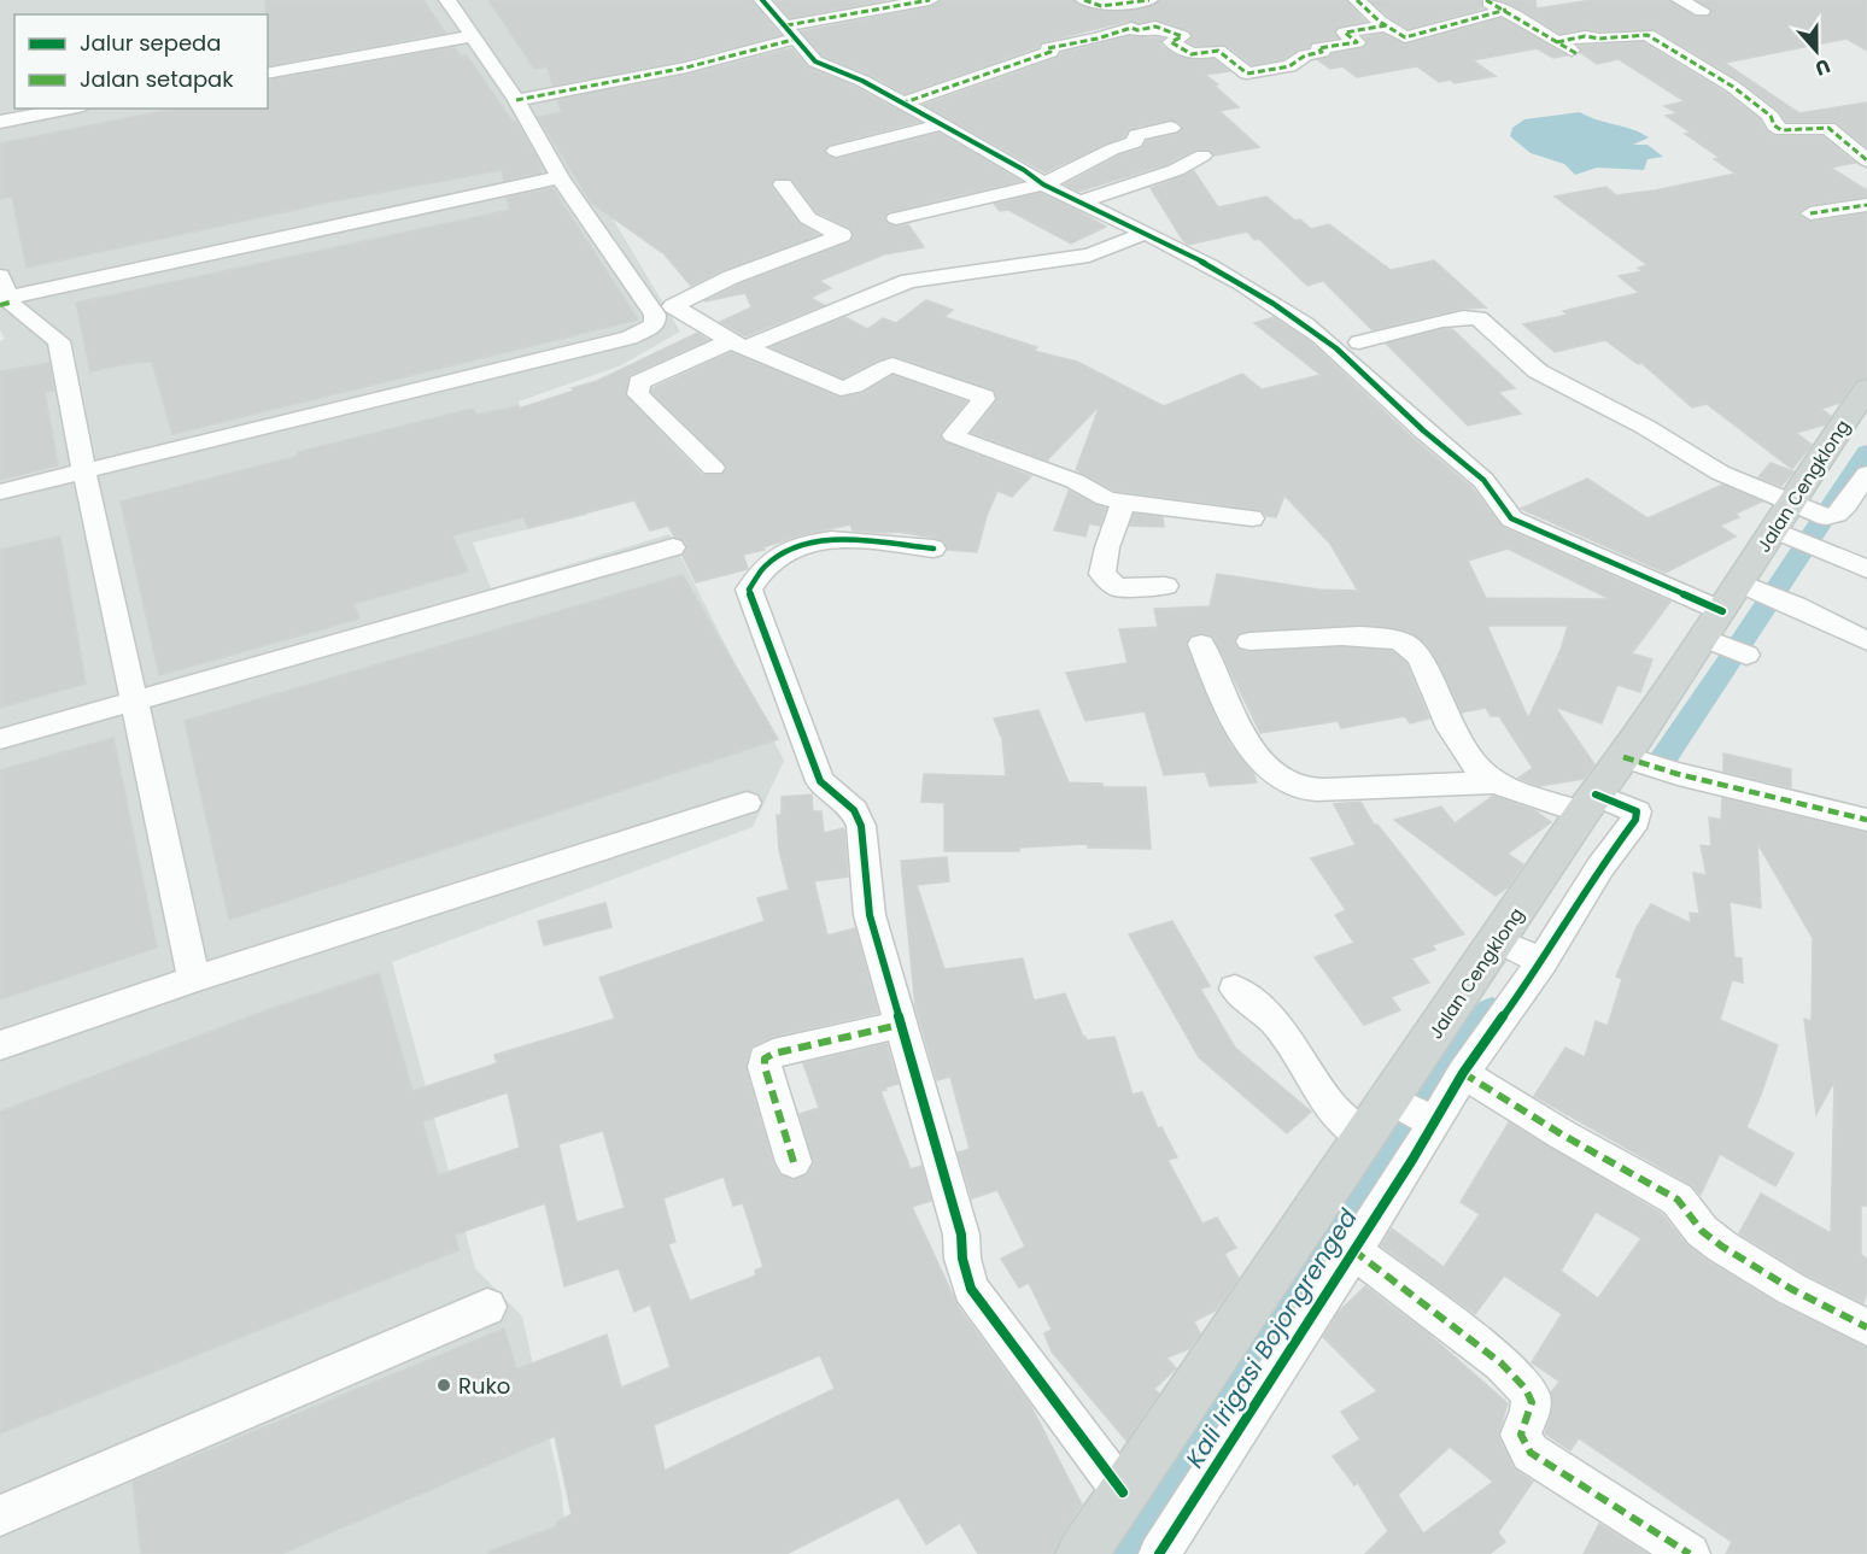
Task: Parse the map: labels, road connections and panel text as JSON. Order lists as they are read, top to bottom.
{
  "streets": {
    "main road": ["Jalan Cengklong"]
  },
  "water": ["Kali Irigasi Bojongrenged"],
  "places": ["Ruko"],
  "legend": ["Jalur sepeda", "Jalan setapak"],
  "north": "bottom"
}
